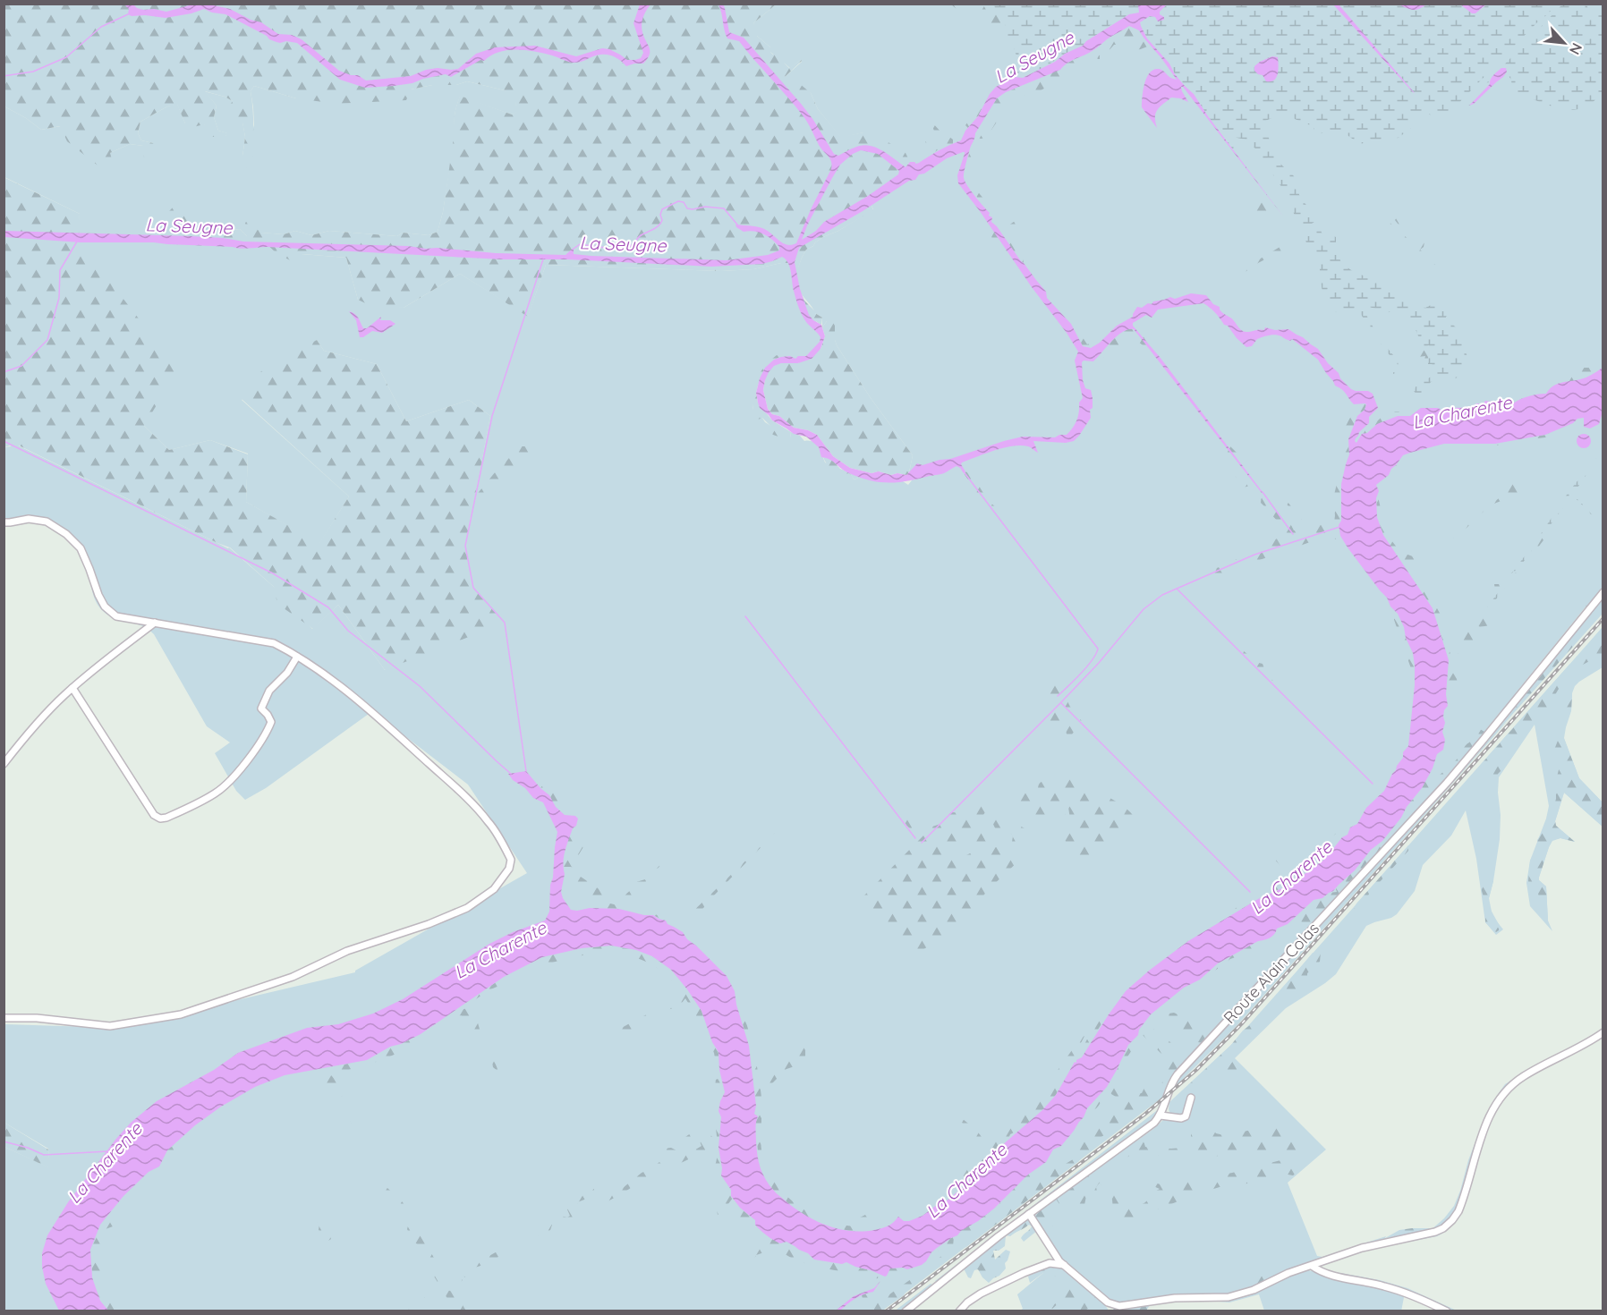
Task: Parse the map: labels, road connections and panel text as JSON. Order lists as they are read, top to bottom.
{
  "streets": {
    "street": ["Route Alain Colas"]
  },
  "water": ["La Seugne", "La Charente"],
  "north": "bottom right"
}
